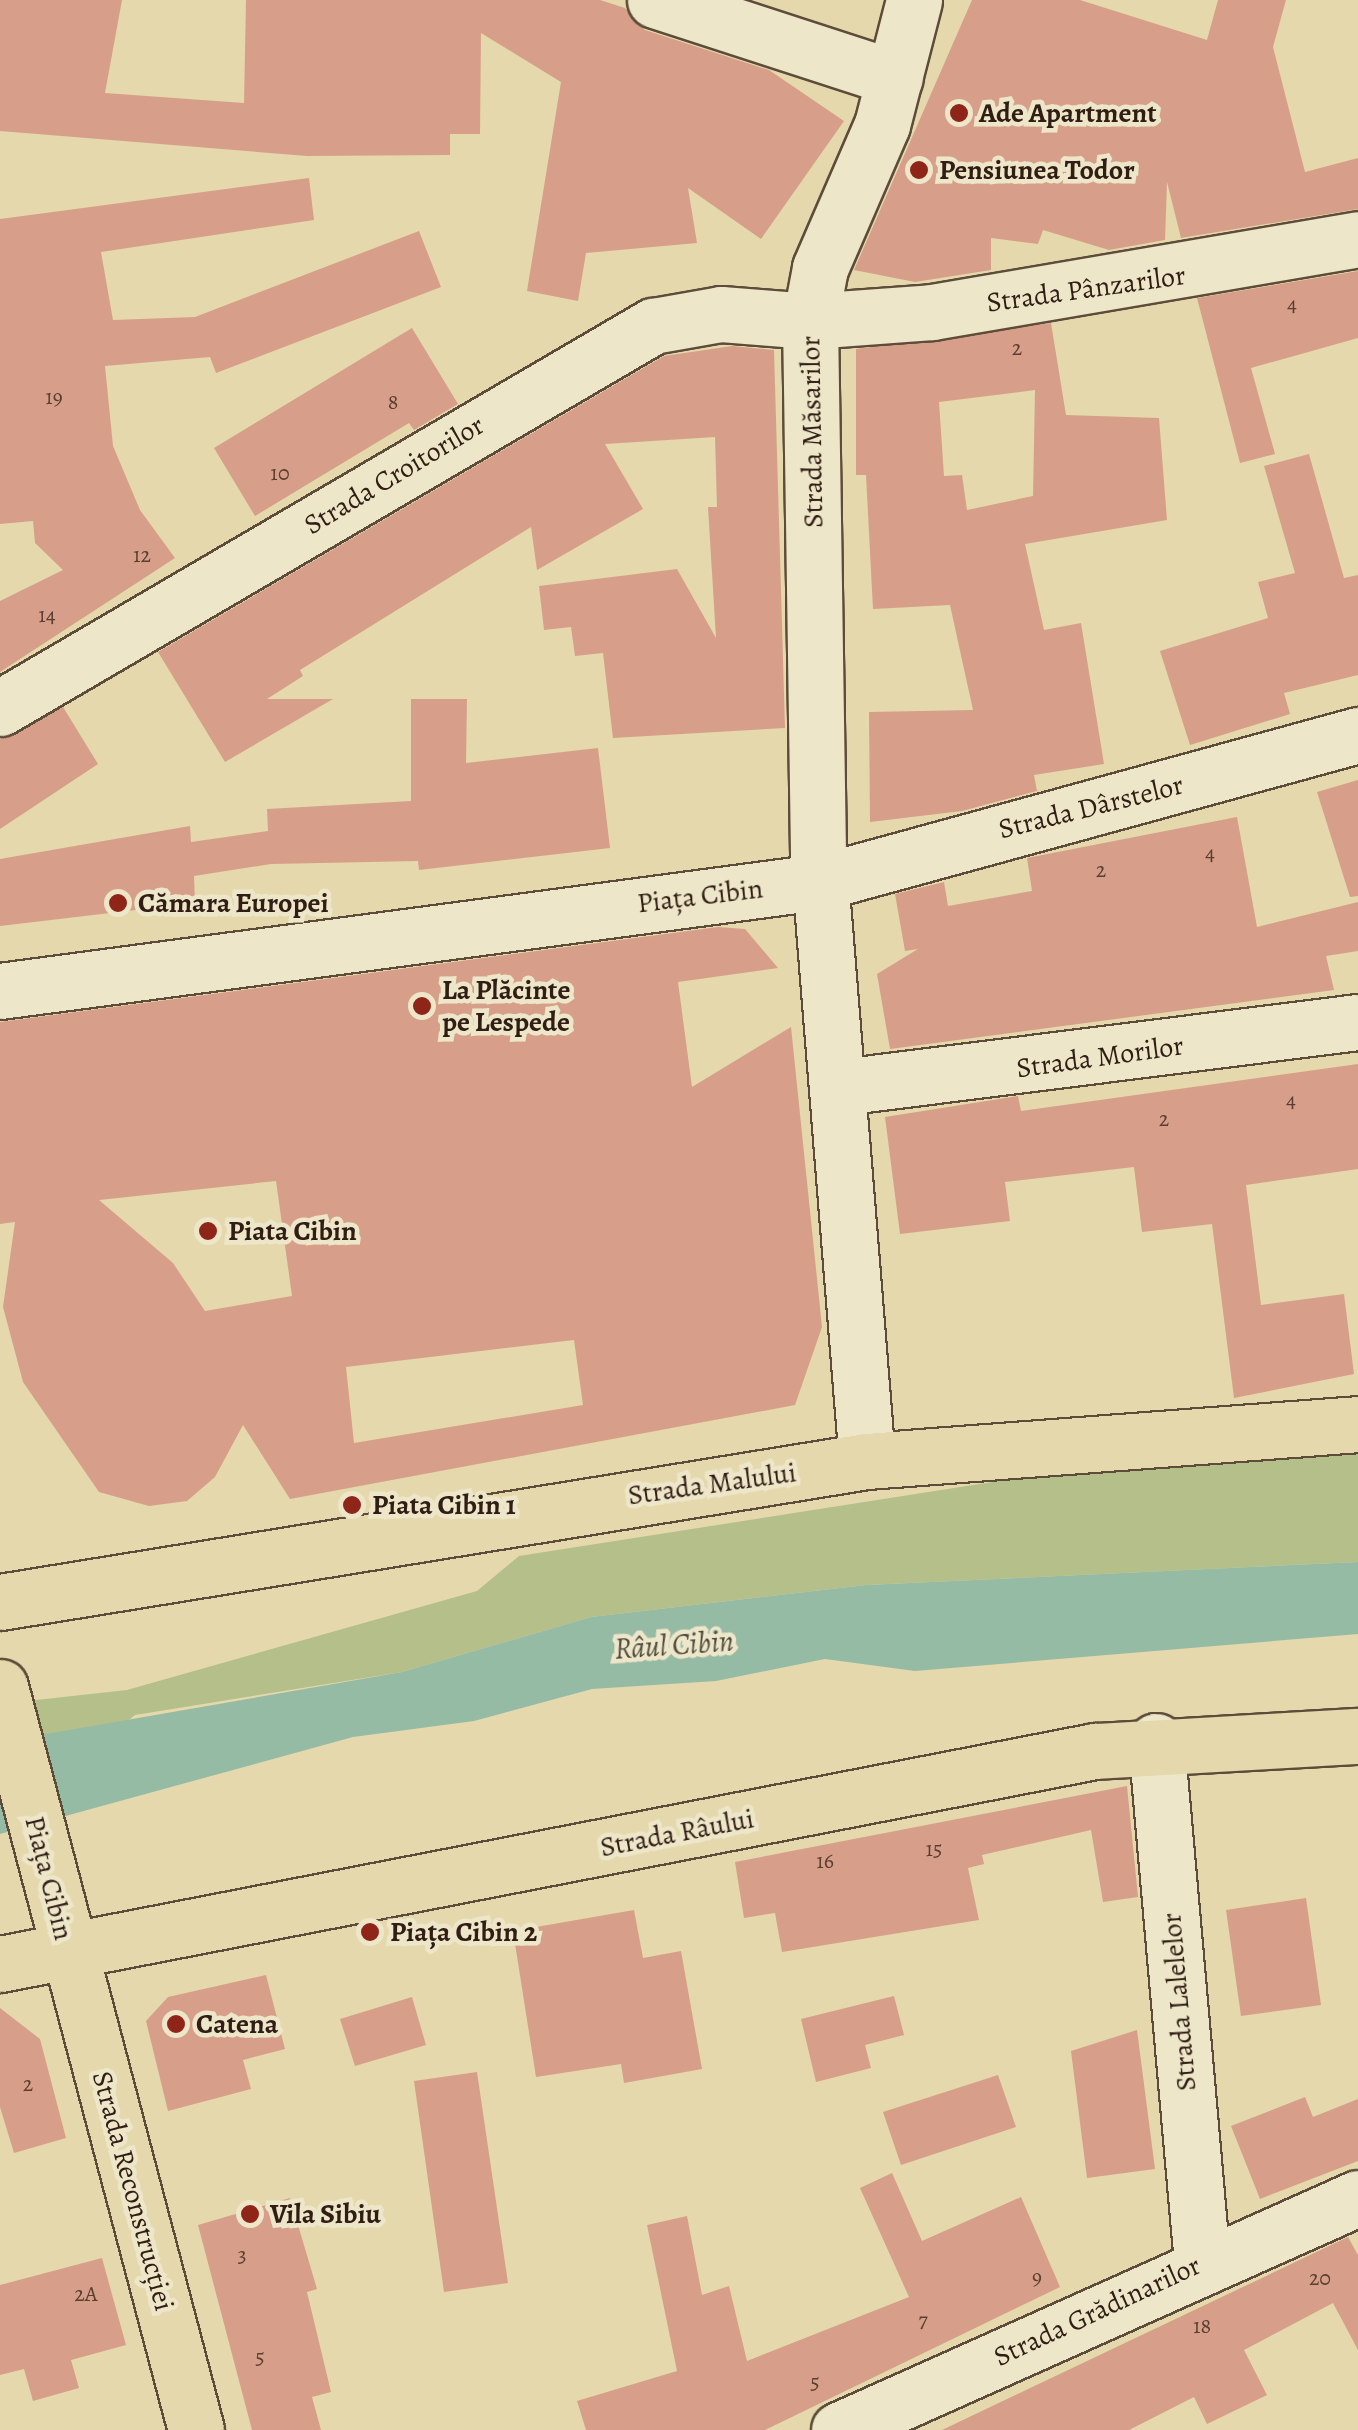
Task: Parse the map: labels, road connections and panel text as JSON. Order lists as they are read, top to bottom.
{
  "streets": {
    "main road": [
      "Piața Cibin",
      "Strada Malului",
      "Strada Râului",
      "Strada Reconstrucției"
    ],
    "street": [
      "Strada Pânzarilor",
      "Strada Măsarilor",
      "Strada Croitorilor",
      "Strada Dârstelor",
      "Strada Morilor",
      "Strada Lalelelor",
      "Strada Grădinarilor"
    ]
  },
  "crossings": [
    ["Strada Pânzarilor", "Strada Măsarilor"],
    ["Strada Pânzarilor", "Strada Croitorilor"],
    ["Strada Măsarilor", "Strada Croitorilor"],
    ["Strada Măsarilor", "Strada Dârstelor"],
    ["Strada Măsarilor", "Piața Cibin"],
    ["Strada Dârstelor", "Piața Cibin"],
    ["Piața Cibin", "Strada Râului"],
    ["Piața Cibin", "Strada Reconstrucției"],
    ["Strada Râului", "Strada Lalelelor"],
    ["Strada Râului", "Strada Reconstrucției"],
    ["Strada Lalelelor", "Strada Grădinarilor"]
  ],
  "water": ["Râul Cibin"],
  "places": [
    "Ade Apartment",
    "Pensiunea Todor",
    "Cămara Europei",
    "La Plăcinte pe Lespede",
    "Piata Cibin",
    "Piata Cibin 1",
    "Piața Cibin 2",
    "Catena",
    "Vila Sibiu"
  ],
  "house_numbers": [
    "4",
    "2",
    "19",
    "8",
    "10",
    "12",
    "14",
    "4",
    "2",
    "4",
    "2",
    "15",
    "16",
    "2",
    "3",
    "9",
    "20",
    "2A",
    "7",
    "18",
    "5",
    "5"
  ]
}
